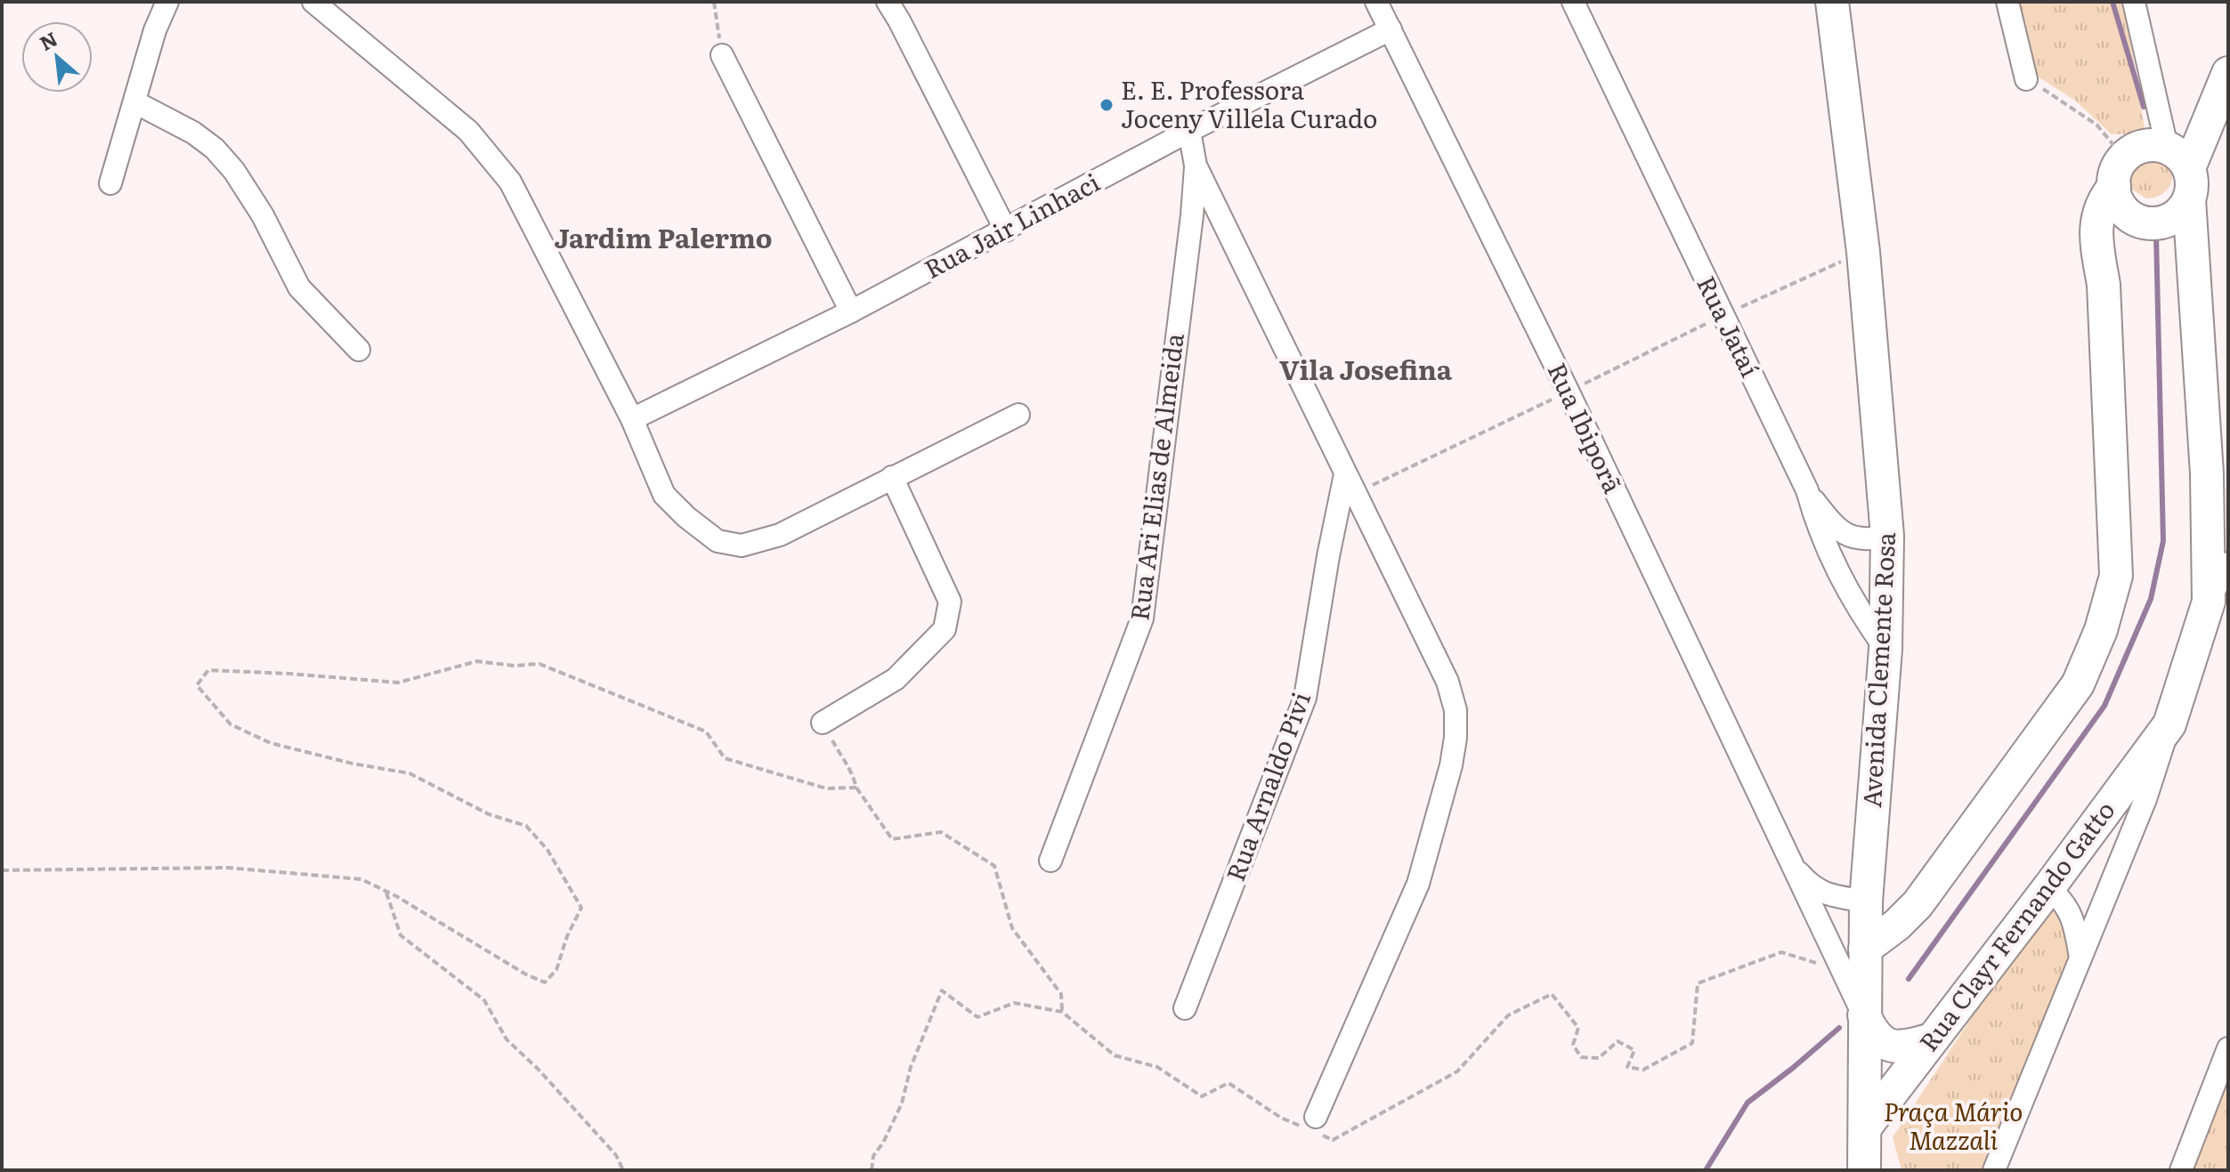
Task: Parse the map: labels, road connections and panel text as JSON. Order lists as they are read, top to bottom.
{
  "streets": {
    "main road": ["Avenida Clemente Rosa", "Rua Clayr Fernando Gatto"],
    "street": [
      "Rua Jair Linhaci",
      "Rua Jataí",
      "Rua Ibiporã",
      "Rua Ari Elias de Almeida",
      "Rua Arnaldo Pivi"
    ]
  },
  "crossings": [
    ["Rua Jair Linhaci", "Rua Ibiporã"],
    ["Rua Jataí", "Avenida Clemente Rosa"],
    ["Rua Ibiporã", "Avenida Clemente Rosa"],
    ["Avenida Clemente Rosa", "Rua Clayr Fernando Gatto"]
  ],
  "districts": ["Jardim Palermo", "Vila Josefina"],
  "parks": ["Praça Mário Mazzali"],
  "places": ["E. E. Professora Joceny Villela Curado"],
  "north": "top left"
}
